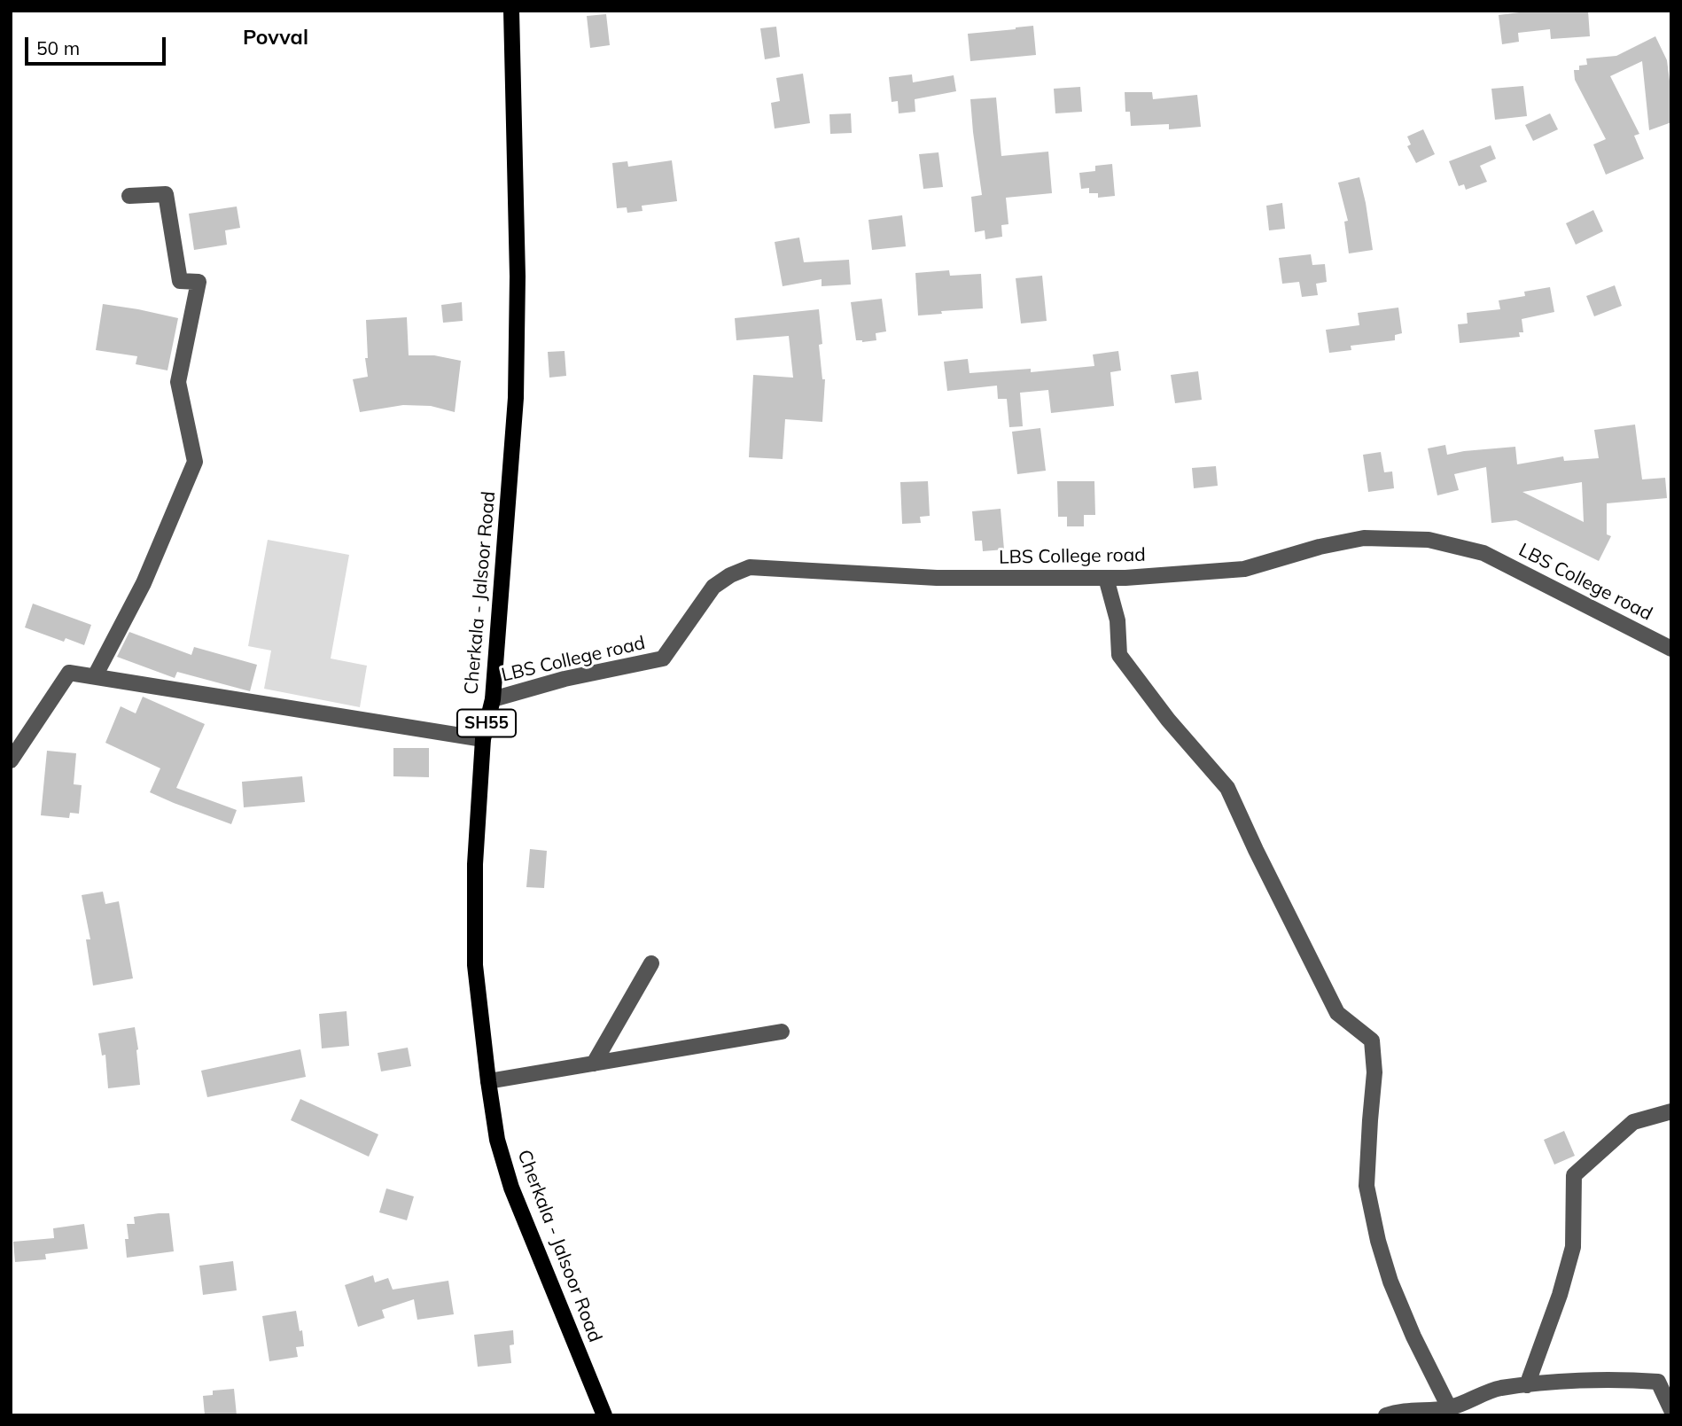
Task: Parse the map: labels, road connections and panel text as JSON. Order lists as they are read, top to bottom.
{
  "streets": {
    "main road": ["Cherkala - Jalsoor Road", "SH55"],
    "street": ["LBS College road"]
  },
  "crossings": [
    ["LBS College road", "Cherkala - Jalsoor Road"]
  ],
  "districts": ["Povval"],
  "scale_bar": "50 m"
}
